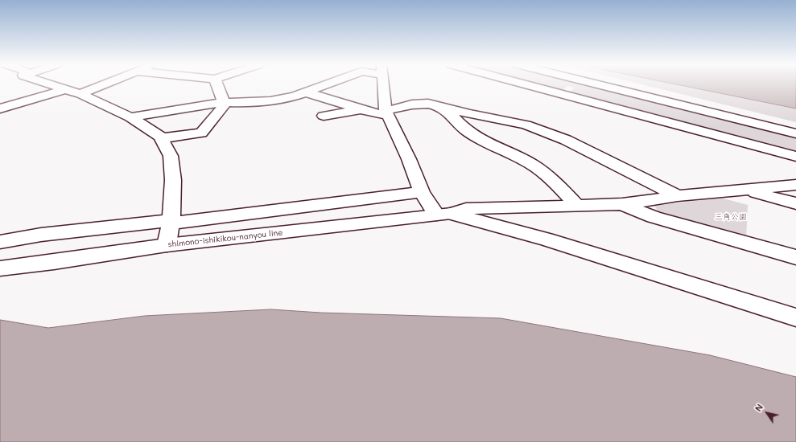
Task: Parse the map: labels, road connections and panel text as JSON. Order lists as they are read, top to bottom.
{
  "streets": {
    "street": ["shimono-ishikikou-nanyou line"]
  },
  "parks": ["三角公園"],
  "north": "top left"
}
